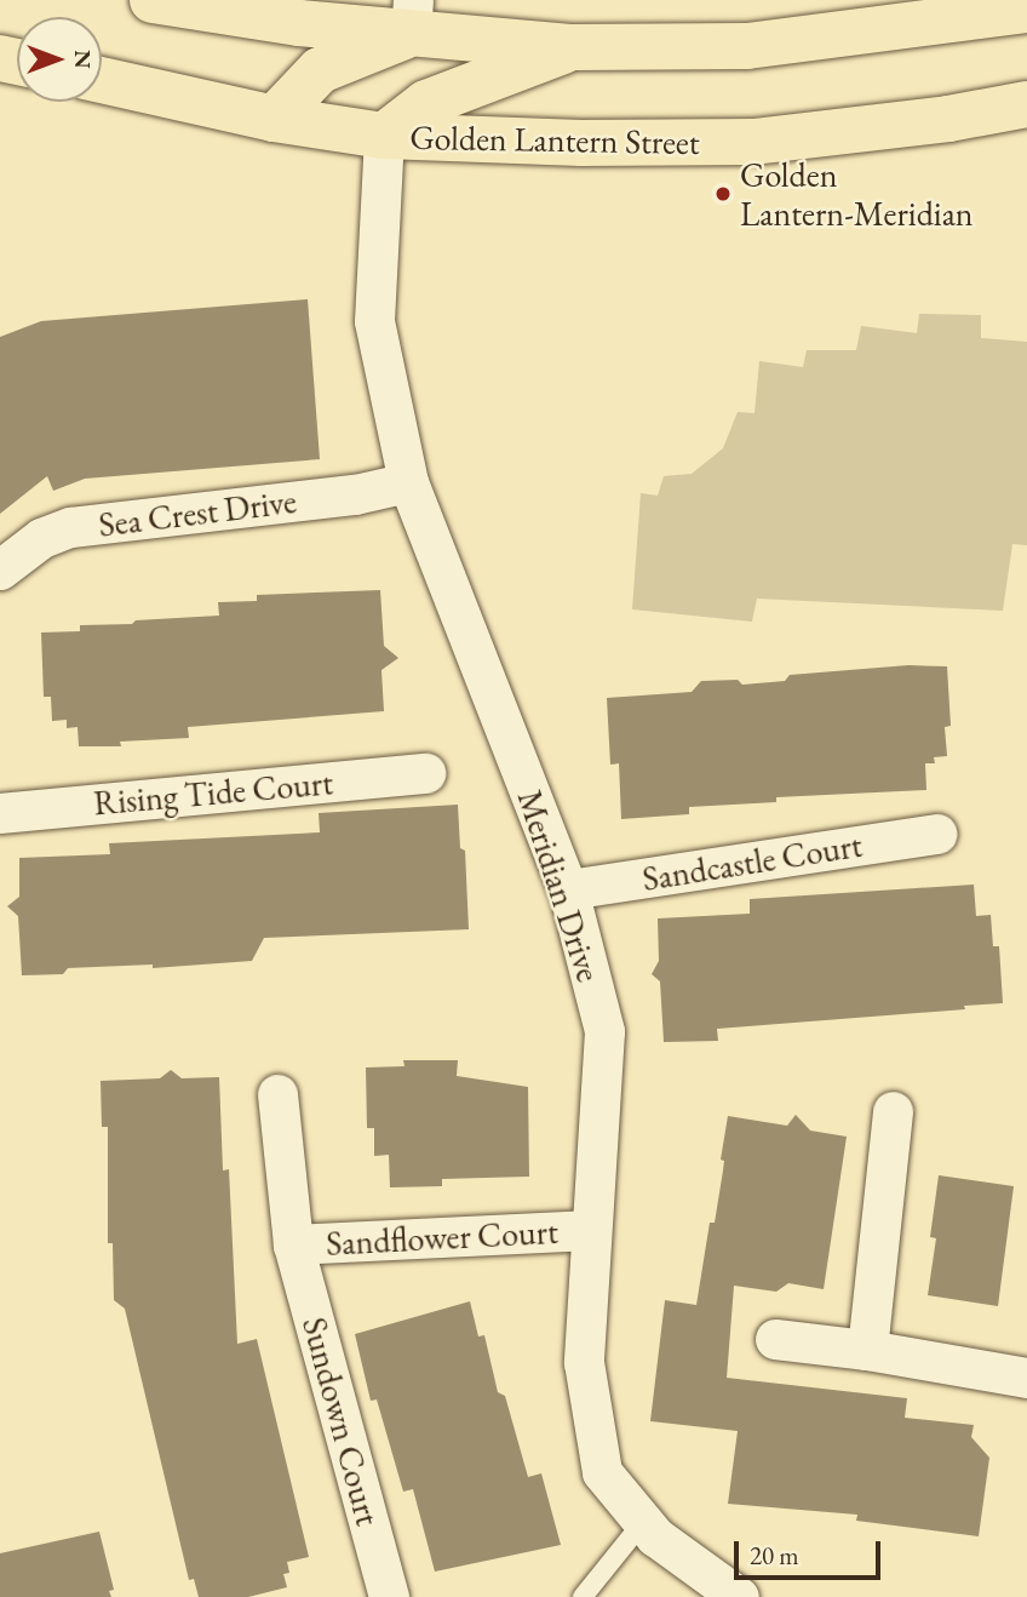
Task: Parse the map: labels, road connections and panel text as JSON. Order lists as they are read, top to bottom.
{
  "streets": {
    "main road": ["Golden Lantern Street"],
    "street": [
      "Sea Crest Drive",
      "Rising Tide Court",
      "Sandcastle Court",
      "Meridian Drive",
      "Sandflower Court",
      "Sundown Court"
    ]
  },
  "crossings": [
    ["Golden Lantern Street", "Meridian Drive"],
    ["Sea Crest Drive", "Meridian Drive"],
    ["Sandcastle Court", "Meridian Drive"],
    ["Meridian Drive", "Sandflower Court"],
    ["Sandflower Court", "Sundown Court"]
  ],
  "places": ["Golden Lantern-Meridian"],
  "scale_bar": "20 m",
  "north": "right"
}
